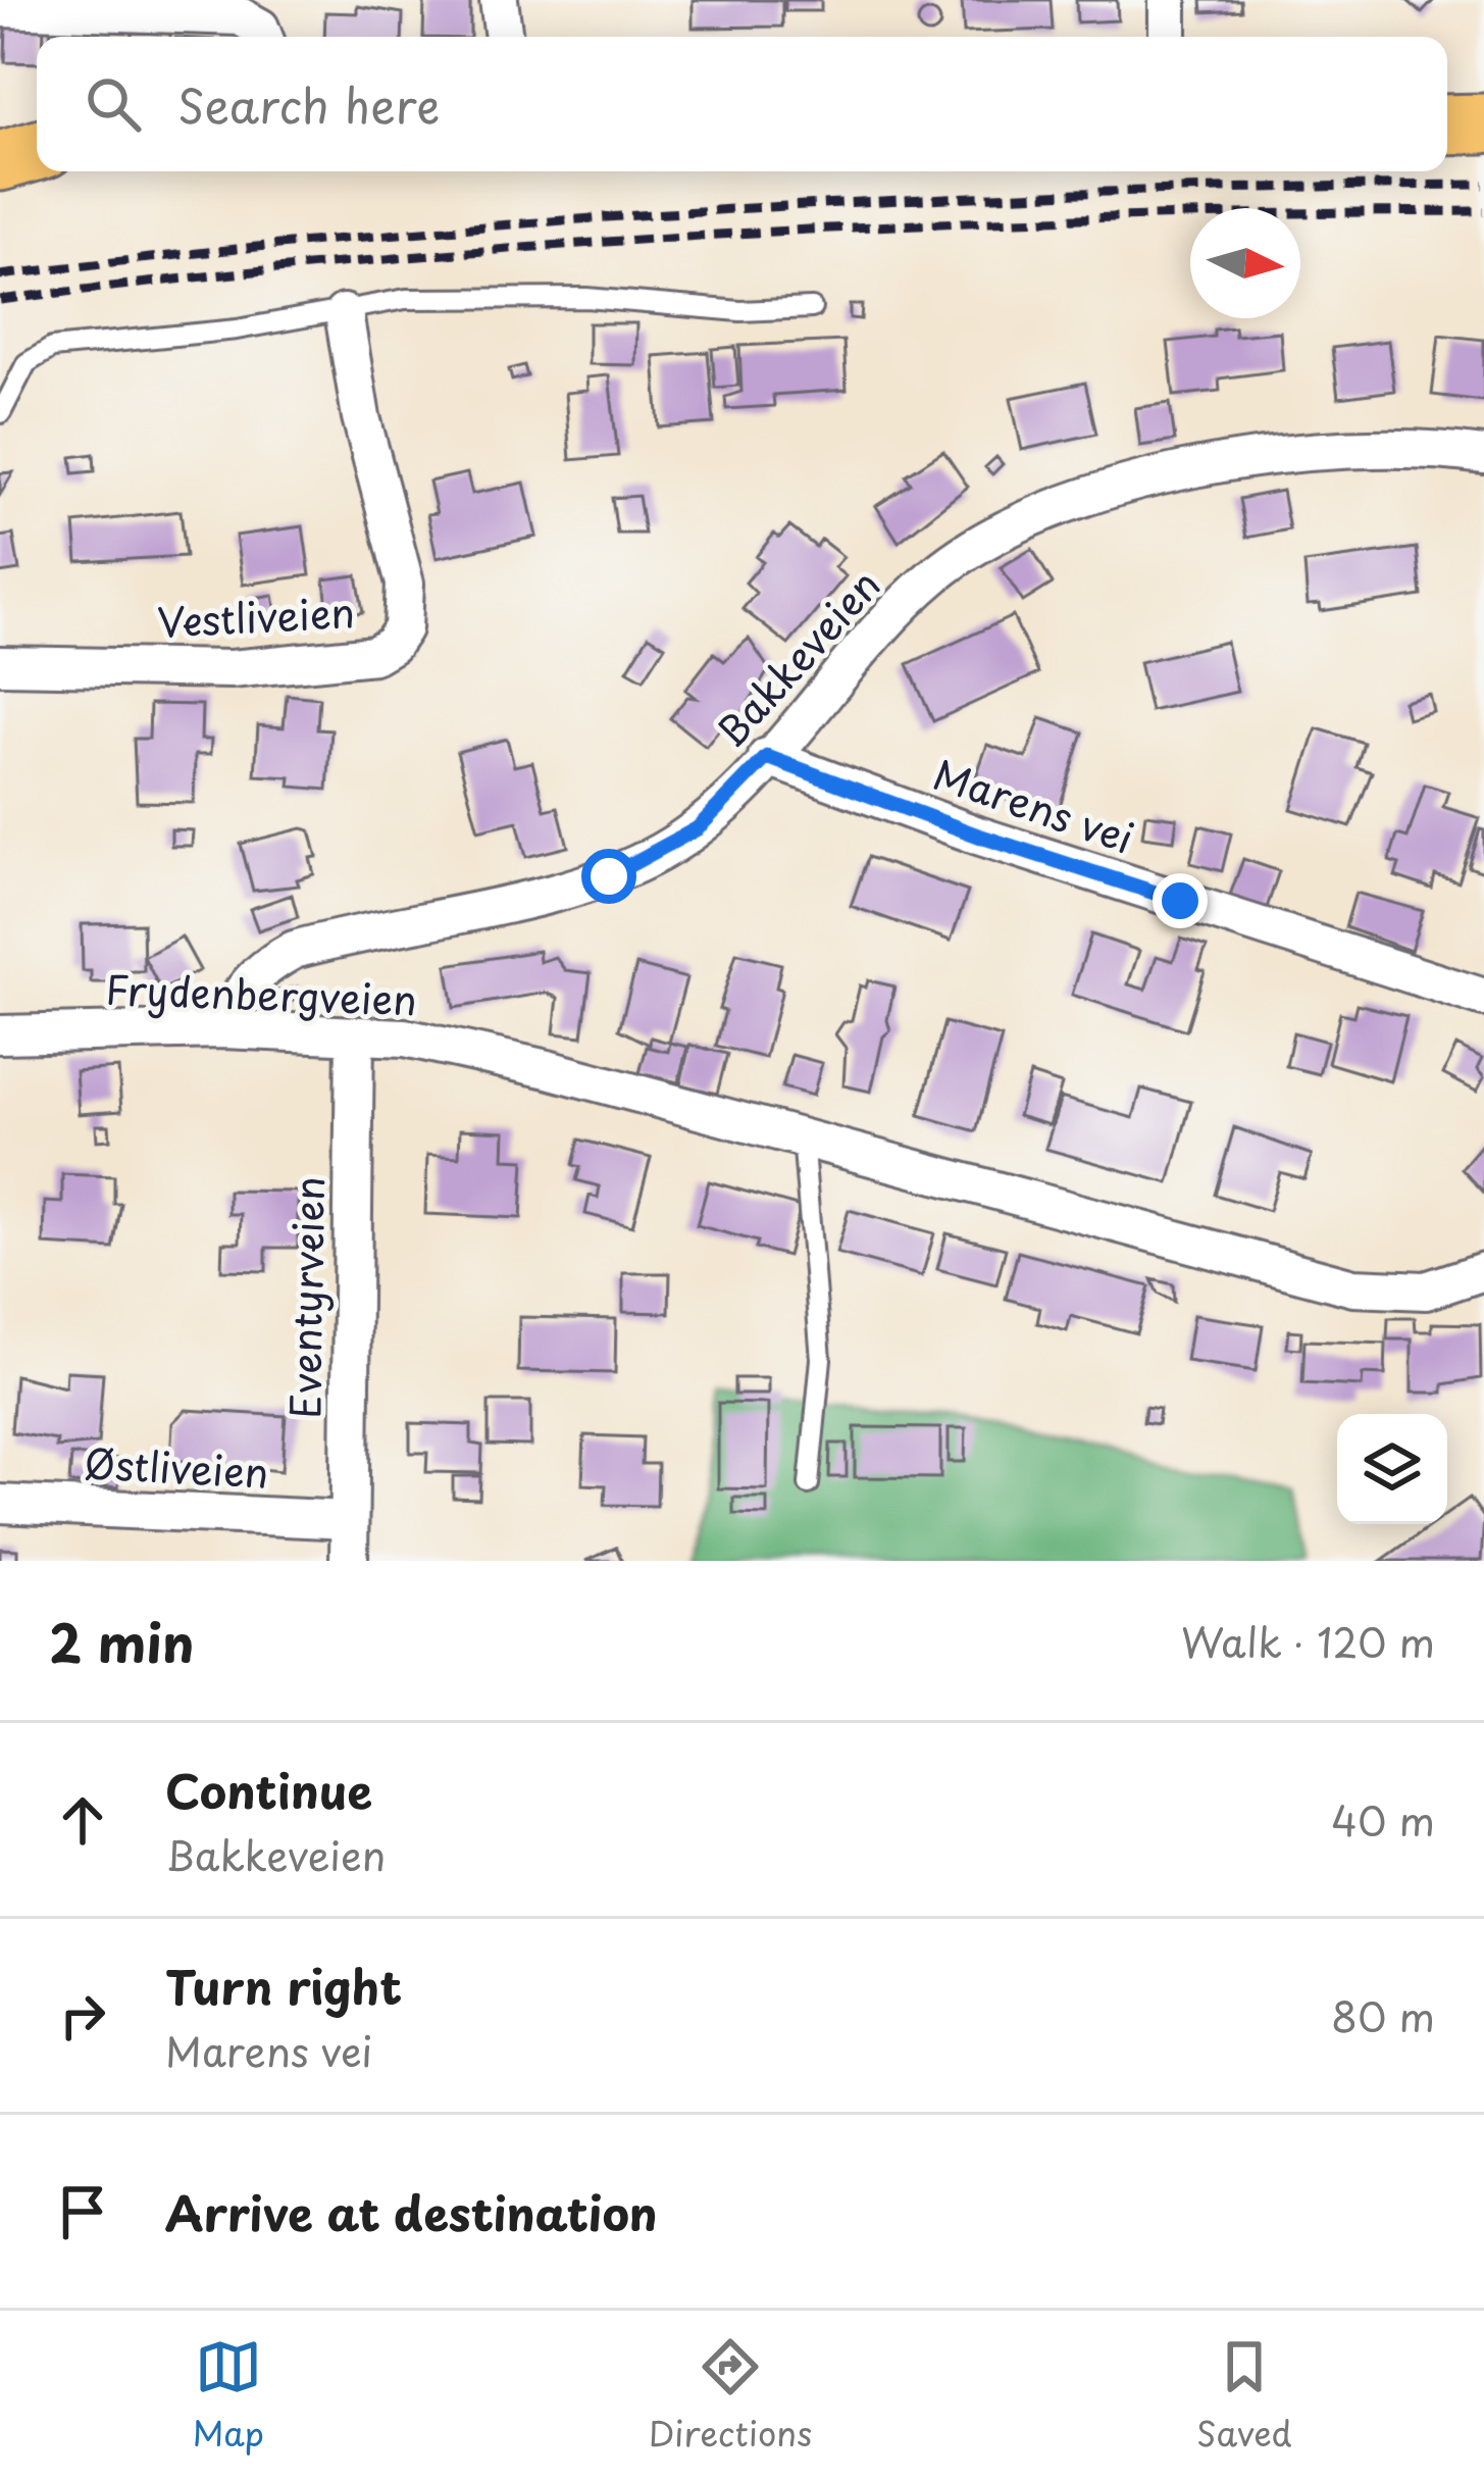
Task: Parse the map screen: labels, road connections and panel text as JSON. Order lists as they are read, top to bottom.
{
  "streets": {
    "street": [
      "Vestliveien",
      "Bakkeveien",
      "Marens vei",
      "Frydenbergveien",
      "Eventyrveien",
      "Østliveien"
    ]
  },
  "crossings": [
    ["Bakkeveien", "Marens vei"],
    ["Bakkeveien", "Frydenbergveien"],
    ["Frydenbergveien", "Eventyrveien"],
    ["Eventyrveien", "Østliveien"]
  ],
  "north": "right",
  "page": {
    "search": "Search here",
    "heading": ["2 min", "Walk · 120 m"],
    "list": [
      ["Continue", "Bakkeveien", "40 m"],
      ["Turn right", "Marens vei", "80 m"],
      "Arrive at destination"
    ],
    "nav": ["Map", "Directions", "Saved"]
  }
}
